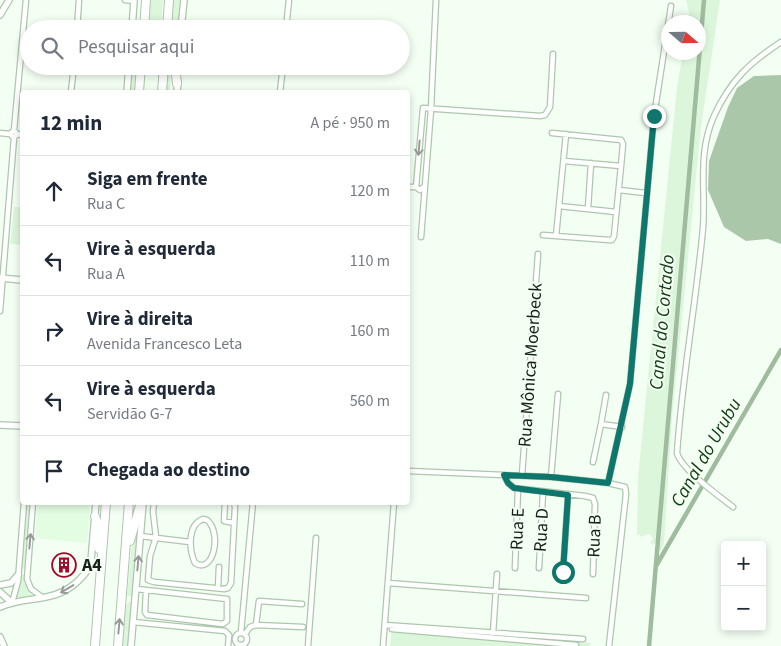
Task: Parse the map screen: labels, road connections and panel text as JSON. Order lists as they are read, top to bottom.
{
  "streets": {
    "street": [
      "Rua Mônica Moerbeck",
      "Rua E",
      "Rua D",
      "Rua B"
    ]
  },
  "water": ["Canal do Cortado", "Canal do Urubu"],
  "places": {
    "building": ["A4"]
  },
  "north": "right",
  "page": {
    "search": "Pesquisar aqui",
    "heading": ["12 min", "A pé · 950 m"],
    "list": [
      ["Siga em frente", "Rua C", "120 m"],
      ["Vire à esquerda", "Rua A", "110 m"],
      ["Vire à direita", "Avenida Francesco Leta", "160 m"],
      ["Vire à esquerda", "Servidão G-7", "560 m"],
      "Chegada ao destino"
    ],
    "map_buttons": ["+", "−"]
  }
}
